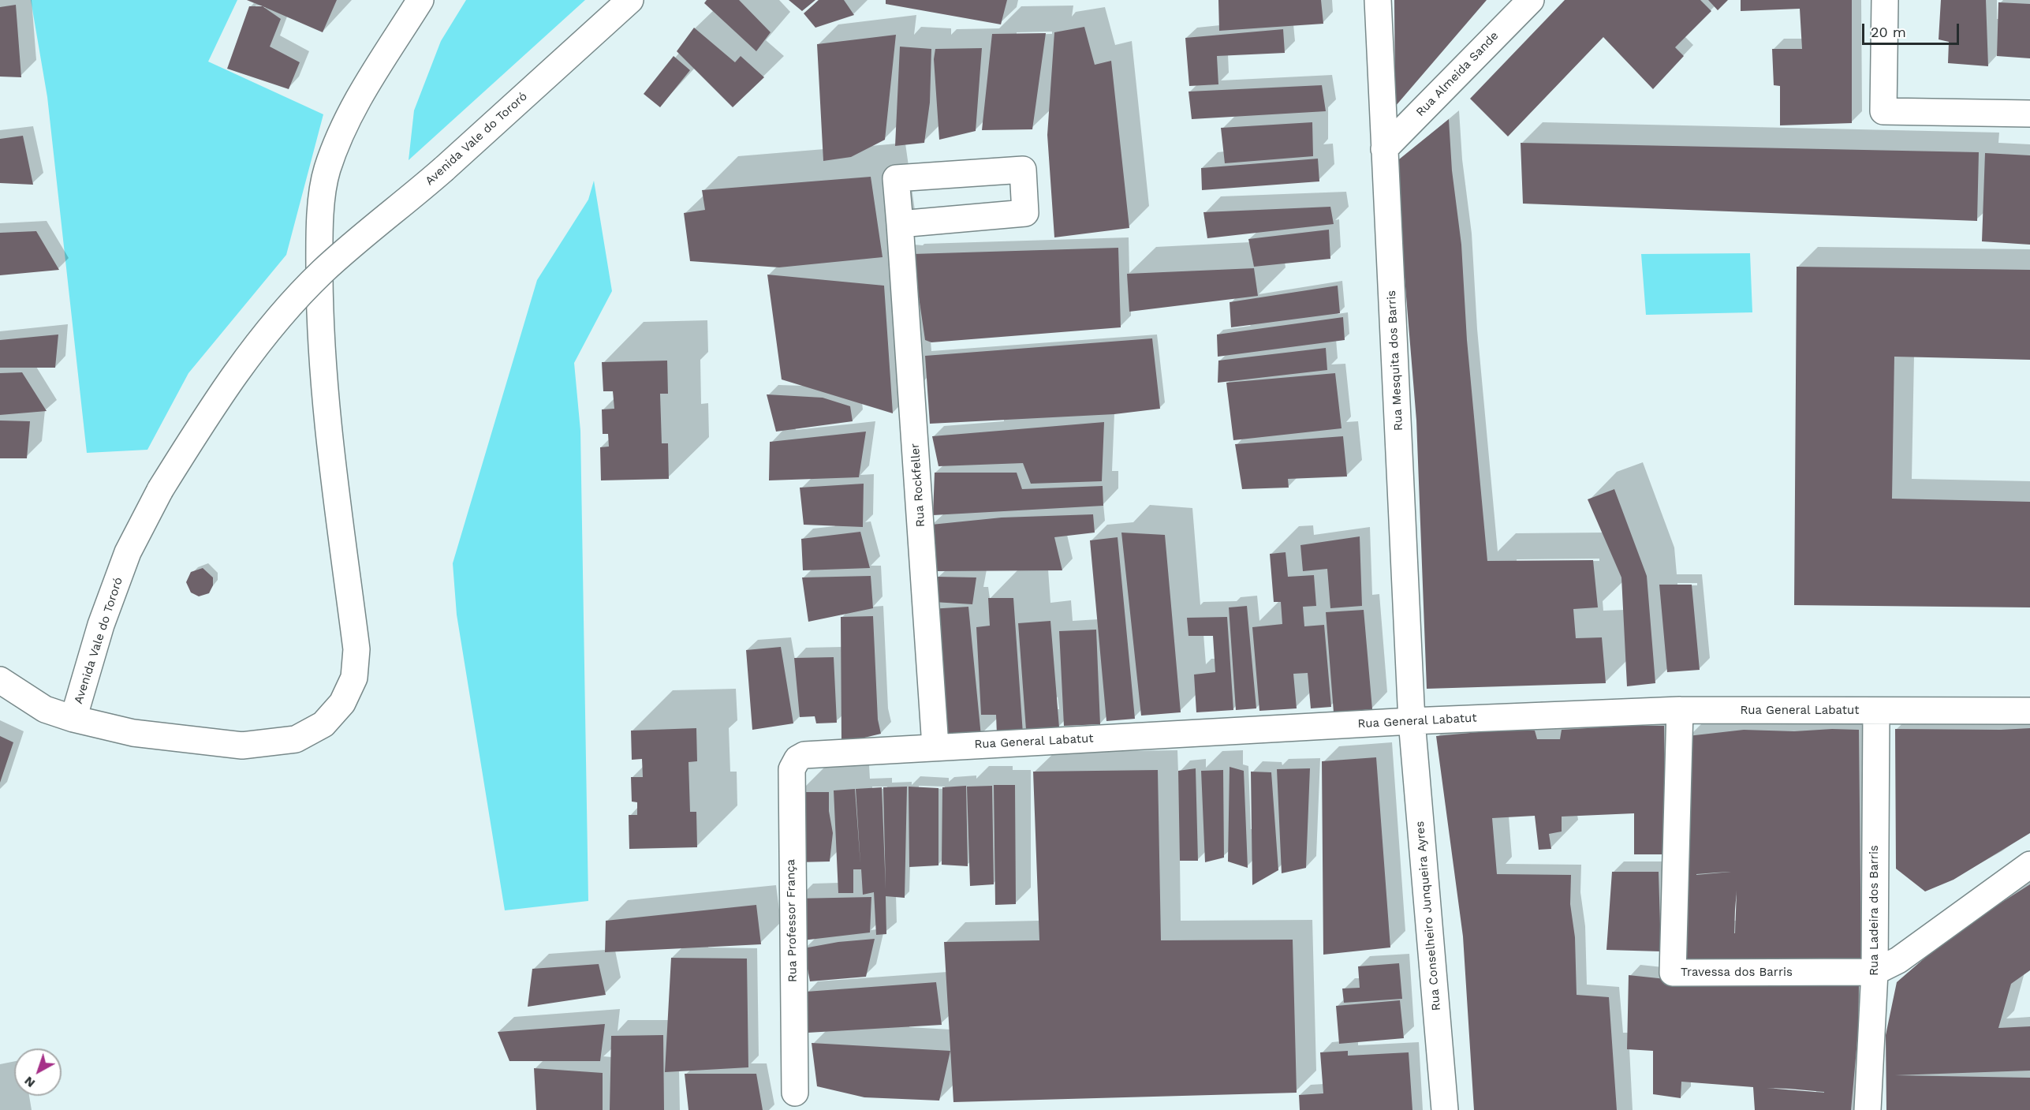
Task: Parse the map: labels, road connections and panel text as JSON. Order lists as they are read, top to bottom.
{
  "streets": {
    "street": [
      "Rua Almeida Sande",
      "Avenida Vale do Tororó",
      "Rua Mesquita dos Barris",
      "Rua Rockfeller",
      "Rua General Labatut",
      "Rua Ladeira dos Barris",
      "Rua Conselheiro Junqueira Ayres",
      "Rua Professor França",
      "Travessa dos Barris"
    ]
  },
  "crossings": [
    ["Rua Almeida Sande", "Rua Mesquita dos Barris"],
    ["Rua Mesquita dos Barris", "Rua General Labatut"],
    ["Rua Mesquita dos Barris", "Rua Conselheiro Junqueira Ayres"],
    ["Rua Rockfeller", "Rua General Labatut"],
    ["Rua General Labatut", "Rua Ladeira dos Barris"],
    ["Rua General Labatut", "Rua Conselheiro Junqueira Ayres"],
    ["Rua General Labatut", "Rua Professor França"],
    ["Rua General Labatut", "Travessa dos Barris"],
    ["Rua Ladeira dos Barris", "Travessa dos Barris"]
  ],
  "scale_bar": "20 m",
  "north": "bottom left"
}
